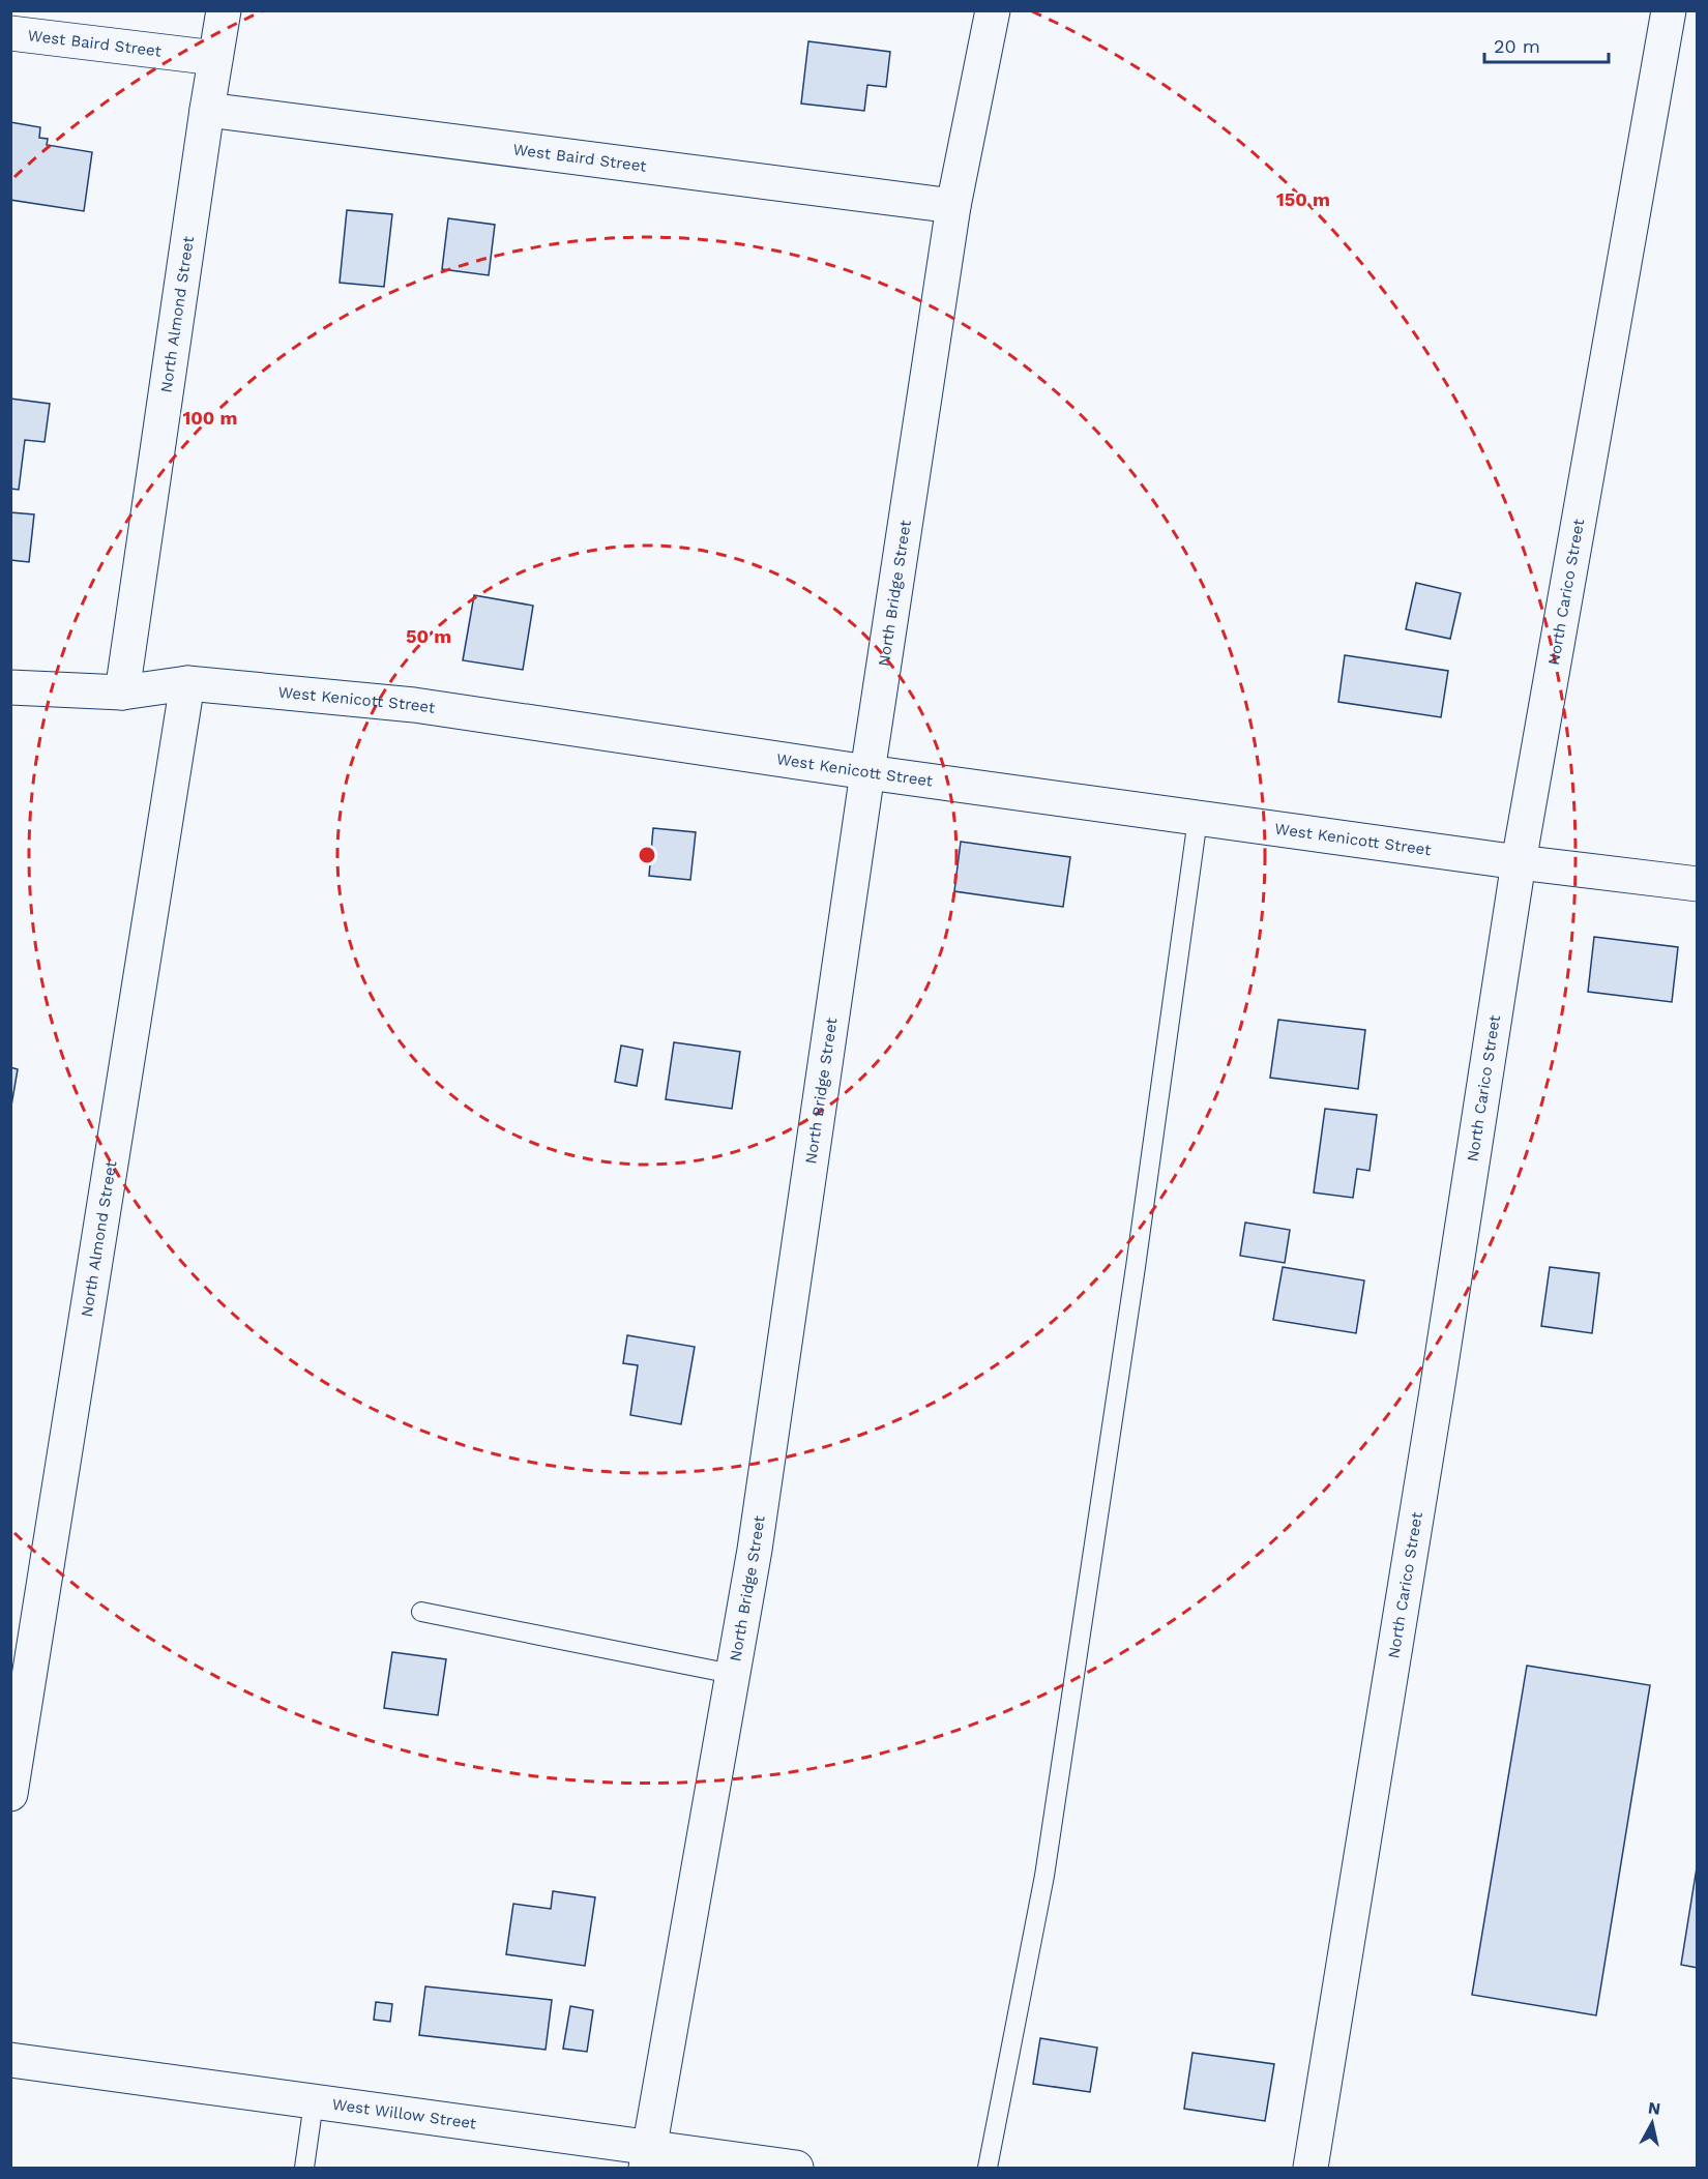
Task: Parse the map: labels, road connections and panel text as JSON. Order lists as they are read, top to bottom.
{
  "streets": {
    "street": [
      "West Baird Street",
      "North Almond Street",
      "North Bridge Street",
      "North Carico Street",
      "West Kenicott Street",
      "West Willow Street"
    ]
  },
  "crossings": [
    ["West Baird Street", "North Almond Street"],
    ["West Baird Street", "North Bridge Street"],
    ["North Almond Street", "West Kenicott Street"],
    ["North Bridge Street", "West Kenicott Street"],
    ["North Bridge Street", "West Willow Street"],
    ["North Carico Street", "West Kenicott Street"]
  ],
  "scale_bar": "20 m",
  "north": "top",
  "rings": ["150 m", "100 m", "50 m"]
}
